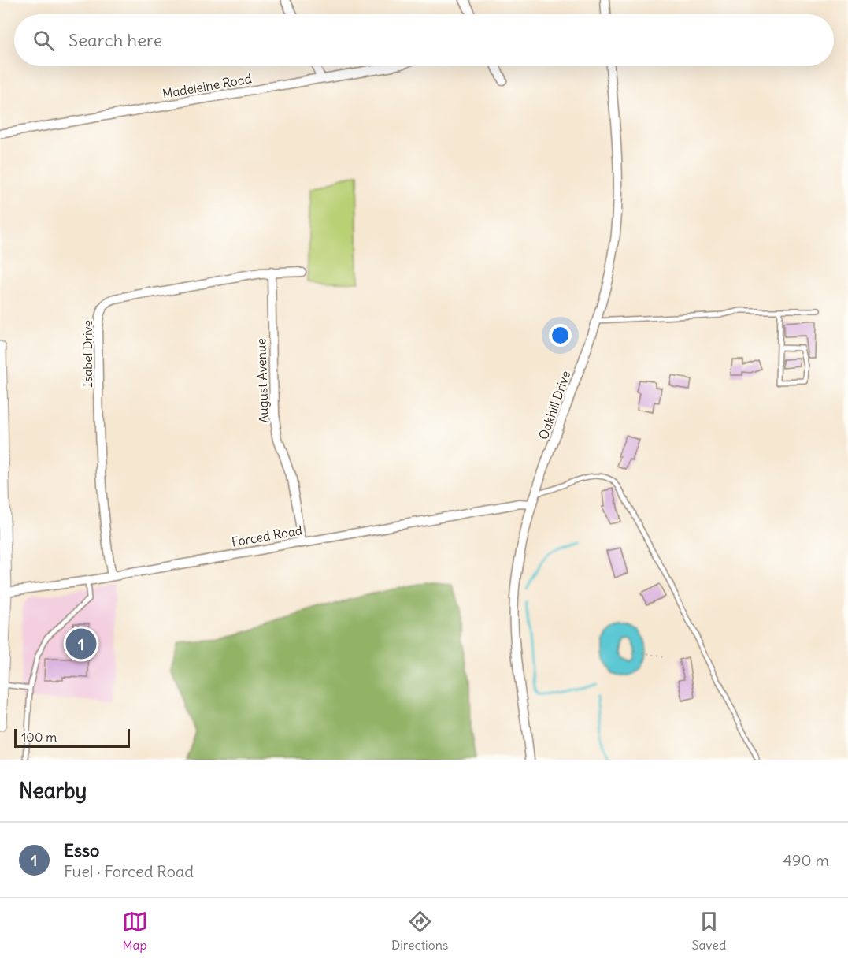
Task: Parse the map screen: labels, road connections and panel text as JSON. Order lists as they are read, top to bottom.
{
  "streets": {
    "street": [
      "Madeleine Road",
      "Isabel Drive",
      "August Avenue",
      "Oakhill Drive",
      "Forced Road"
    ]
  },
  "crossings": [
    ["Isabel Drive", "August Avenue"],
    ["Isabel Drive", "Forced Road"],
    ["August Avenue", "Forced Road"],
    ["Oakhill Drive", "Forced Road"]
  ],
  "scale_bar": "100 m",
  "page": {
    "search": "Search here",
    "pins": "1",
    "scale": "100 m",
    "heading": "Nearby",
    "list": [
      {
        "mark": "1",
        "name": "Esso",
        "note": "Fuel · Forced Road",
        "value": "490 m"
      }
    ],
    "nav": ["Map", "Directions", "Saved"]
  }
}
